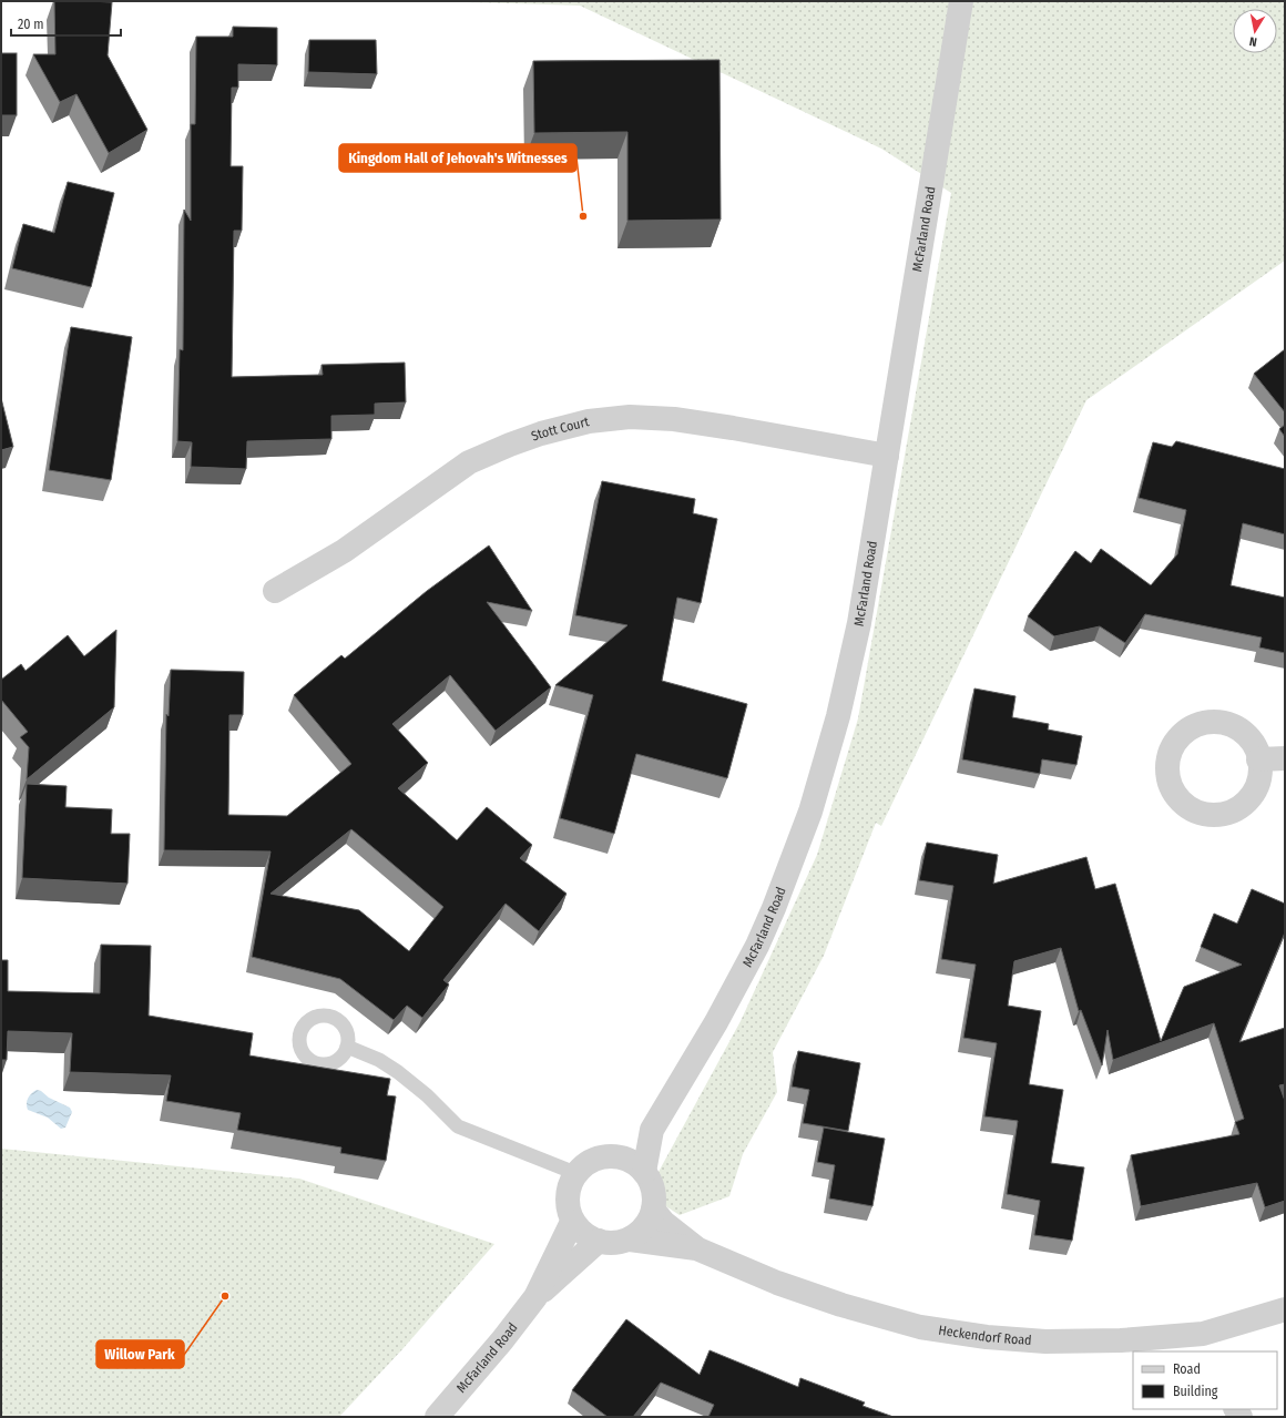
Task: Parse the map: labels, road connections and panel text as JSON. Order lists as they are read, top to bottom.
{
  "streets": {
    "street": ["McFarland Road", "Stott Court", "Heckendorf Road"]
  },
  "crossings": [
    ["McFarland Road", "Stott Court"],
    ["McFarland Road", "Heckendorf Road"]
  ],
  "places": ["Kingdom Hall of Jehovah's Witnesses", "Willow Park"],
  "legend": ["Road", "Building"],
  "scale_bar": "20 m",
  "north": "bottom"
}
